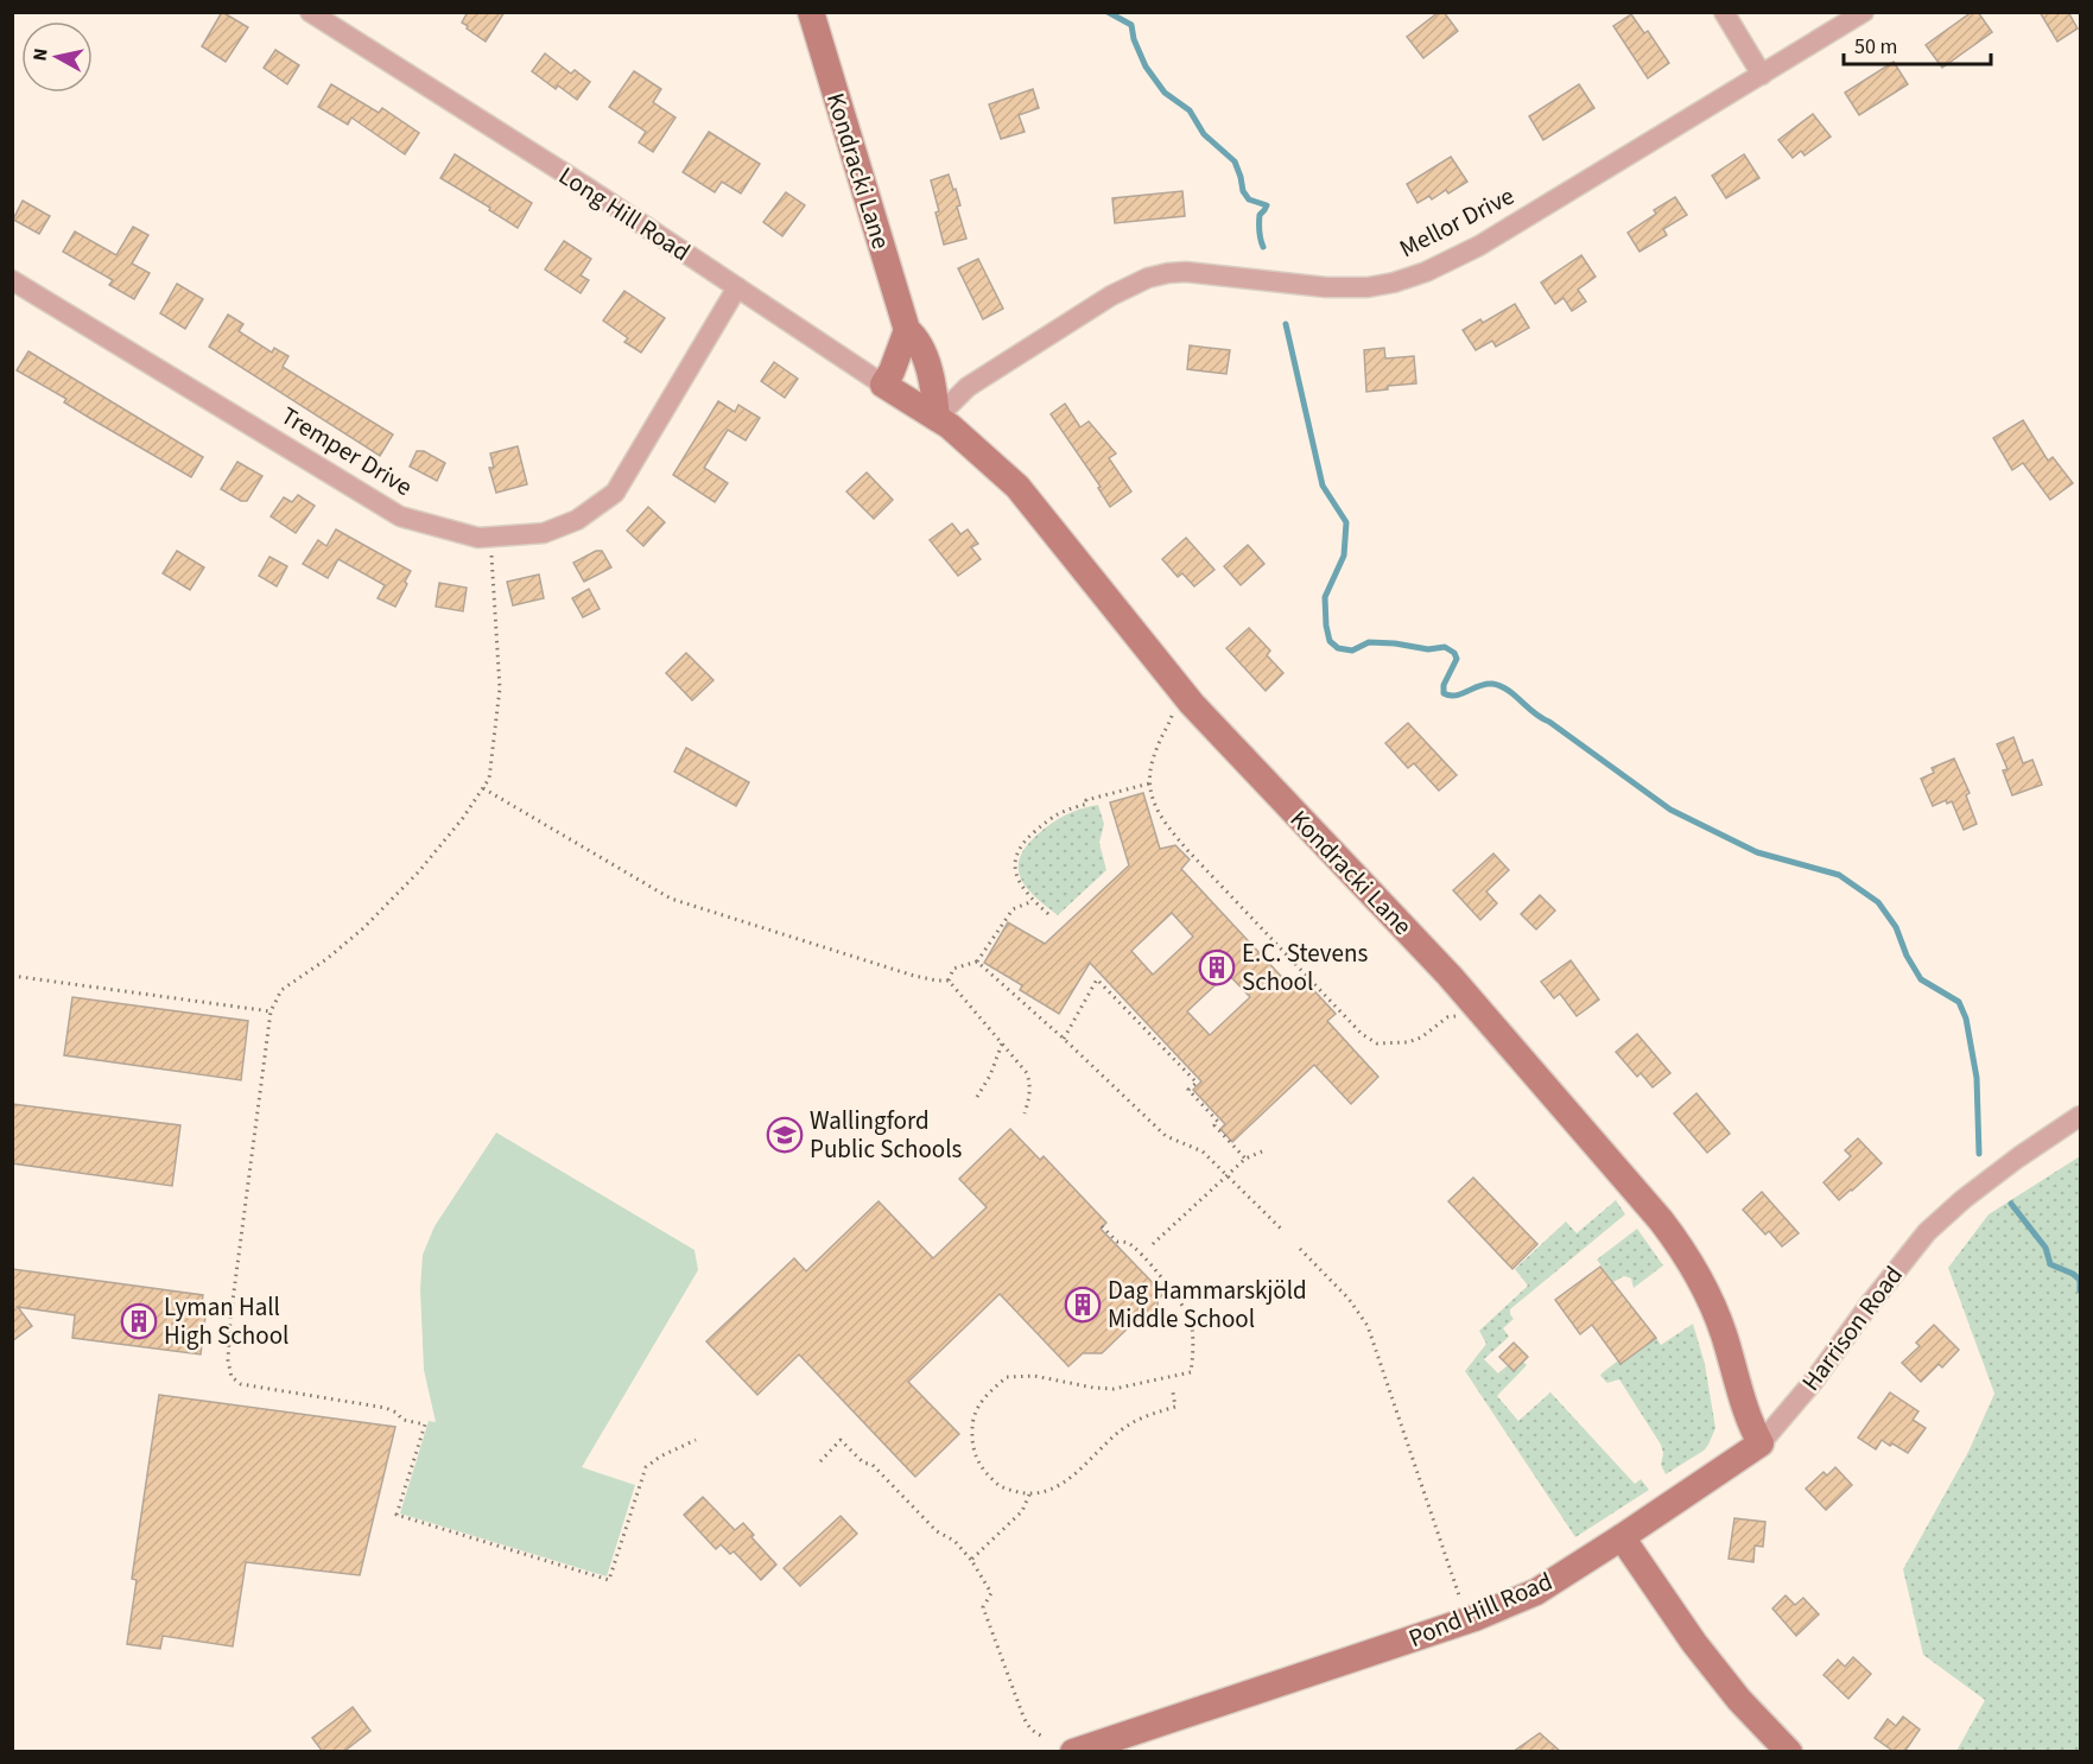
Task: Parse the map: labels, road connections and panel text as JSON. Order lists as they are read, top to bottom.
{
  "streets": {
    "main road": [
      "Kondracki Lane",
      "Long Hill Road",
      "Harrison Road",
      "Pond Hill Road"
    ],
    "street": ["Mellor Drive", "Tremper Drive"]
  },
  "crossings": [
    ["Kondracki Lane", "Long Hill Road"],
    ["Kondracki Lane", "Mellor Drive"],
    ["Kondracki Lane", "Harrison Road"],
    ["Long Hill Road", "Mellor Drive"],
    ["Long Hill Road", "Tremper Drive"],
    ["Harrison Road", "Pond Hill Road"]
  ],
  "places": {
    "building": ["E.C. Stevens School", "Dag Hammarskjöld Middle School", "Lyman Hall High School"],
    "school or university": ["Wallingford Public Schools"]
  },
  "scale_bar": "50 m",
  "north": "left"
}
